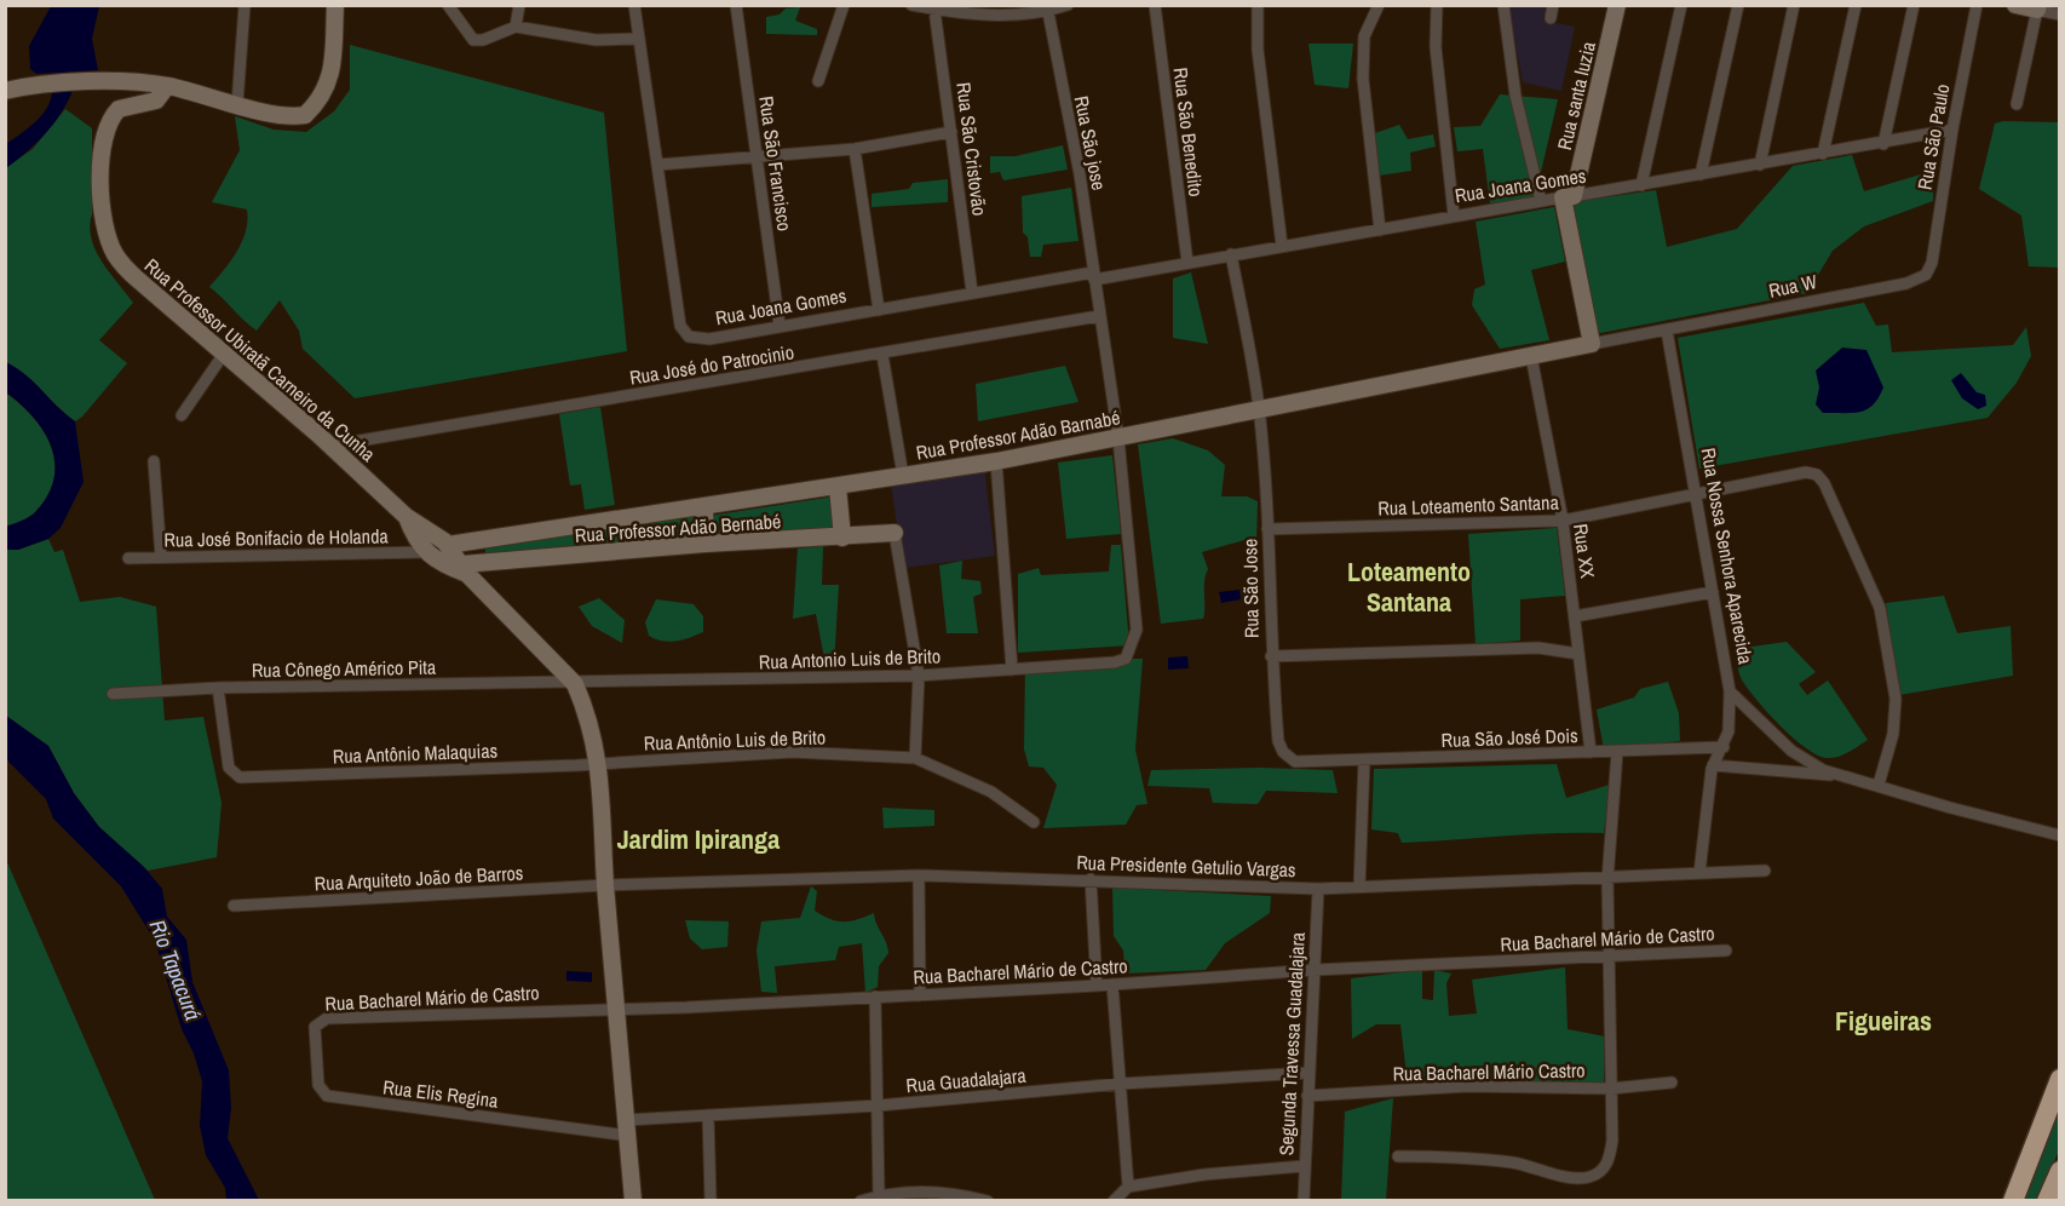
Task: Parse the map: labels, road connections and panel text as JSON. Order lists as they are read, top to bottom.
{
  "streets": {
    "street": [
      "Rua santa luzia",
      "Rua São Benedito",
      "Rua São Paulo",
      "Rua São jose",
      "Rua São Cristovão",
      "Rua São Francisco",
      "Rua Joana Gomes",
      "Rua W",
      "Rua Professor Ubiratã Carneiro da Cunha",
      "Rua José do Patrocinio",
      "Rua Professor Adão Barnabé",
      "Rua Loteamento Santana",
      "Rua Professor Adão Bernabé",
      "Rua José Bonifacio de Holanda",
      "Rua XX",
      "Rua Nossa Senhora Aparecida",
      "Rua São Jose",
      "Rua Antonio Luis de Brito",
      "Rua Cônego Américo Pita",
      "Rua São José Dois",
      "Rua Antônio Luis de Brito",
      "Rua Antônio Malaquias",
      "Rua Presidente Getulio Vargas",
      "Rua Arquiteto João de Barros",
      "Rua Bacharel Mário de Castro",
      "Segunda Travessa Guadalajara",
      "Rua Bacharel Mário Castro",
      "Rua Guadalajara",
      "Rua Elis Regina"
    ]
  },
  "crossings": [
    ["Rua santa luzia", "Rua Joana Gomes"],
    ["Rua São Benedito", "Rua Joana Gomes"],
    ["Rua São Paulo", "Rua Joana Gomes"],
    ["Rua São Paulo", "Rua W"],
    ["Rua São jose", "Rua Joana Gomes"],
    ["Rua São jose", "Rua José do Patrocinio"],
    ["Rua São jose", "Rua Professor Adão Barnabé"],
    ["Rua São jose", "Rua Antonio Luis de Brito"],
    ["Rua São Cristovão", "Rua Joana Gomes"],
    ["Rua São Francisco", "Rua Joana Gomes"],
    ["Rua Joana Gomes", "Rua São Jose"],
    ["Rua W", "Rua Nossa Senhora Aparecida"],
    ["Rua Professor Ubiratã Carneiro da Cunha", "Rua José do Patrocinio"],
    ["Rua Professor Ubiratã Carneiro da Cunha", "Rua Professor Adão Barnabé"],
    ["Rua Professor Ubiratã Carneiro da Cunha", "Rua Professor Adão Bernabé"],
    ["Rua Professor Ubiratã Carneiro da Cunha", "Rua José Bonifacio de Holanda"],
    ["Rua Professor Ubiratã Carneiro da Cunha", "Rua Antonio Luis de Brito"],
    ["Rua Professor Ubiratã Carneiro da Cunha", "Rua Cônego Américo Pita"],
    ["Rua Professor Ubiratã Carneiro da Cunha", "Rua Antônio Luis de Brito"],
    ["Rua Professor Ubiratã Carneiro da Cunha", "Rua Antônio Malaquias"],
    ["Rua Professor Ubiratã Carneiro da Cunha", "Rua Presidente Getulio Vargas"],
    ["Rua Professor Ubiratã Carneiro da Cunha", "Rua Arquiteto João de Barros"],
    ["Rua Professor Ubiratã Carneiro da Cunha", "Rua Bacharel Mário de Castro"],
    ["Rua Professor Ubiratã Carneiro da Cunha", "Rua Guadalajara"],
    ["Rua Professor Ubiratã Carneiro da Cunha", "Rua Elis Regina"],
    ["Rua Professor Adão Barnabé", "Rua XX"],
    ["Rua Professor Adão Barnabé", "Rua São Jose"],
    ["Rua Loteamento Santana", "Rua XX"],
    ["Rua Loteamento Santana", "Rua Nossa Senhora Aparecida"],
    ["Rua Loteamento Santana", "Rua São Jose"],
    ["Rua XX", "Rua São José Dois"],
    ["Rua São Jose", "Rua São José Dois"],
    ["Rua Antonio Luis de Brito", "Rua Cônego Américo Pita"],
    ["Rua Cônego Américo Pita", "Rua Antônio Malaquias"],
    ["Rua Antônio Luis de Brito", "Rua Antônio Malaquias"],
    ["Rua Presidente Getulio Vargas", "Rua Arquiteto João de Barros"],
    ["Rua Presidente Getulio Vargas", "Segunda Travessa Guadalajara"],
    ["Rua Bacharel Mário de Castro", "Segunda Travessa Guadalajara"],
    ["Rua Bacharel Mário de Castro", "Rua Elis Regina"],
    ["Segunda Travessa Guadalajara", "Rua Bacharel Mário Castro"],
    ["Segunda Travessa Guadalajara", "Rua Guadalajara"],
    ["Rua Guadalajara", "Rua Elis Regina"]
  ],
  "districts": ["Loteamento Santana", "Jardim Ipiranga", "Figueiras"],
  "water": ["Rio Tapacurá"]
}
